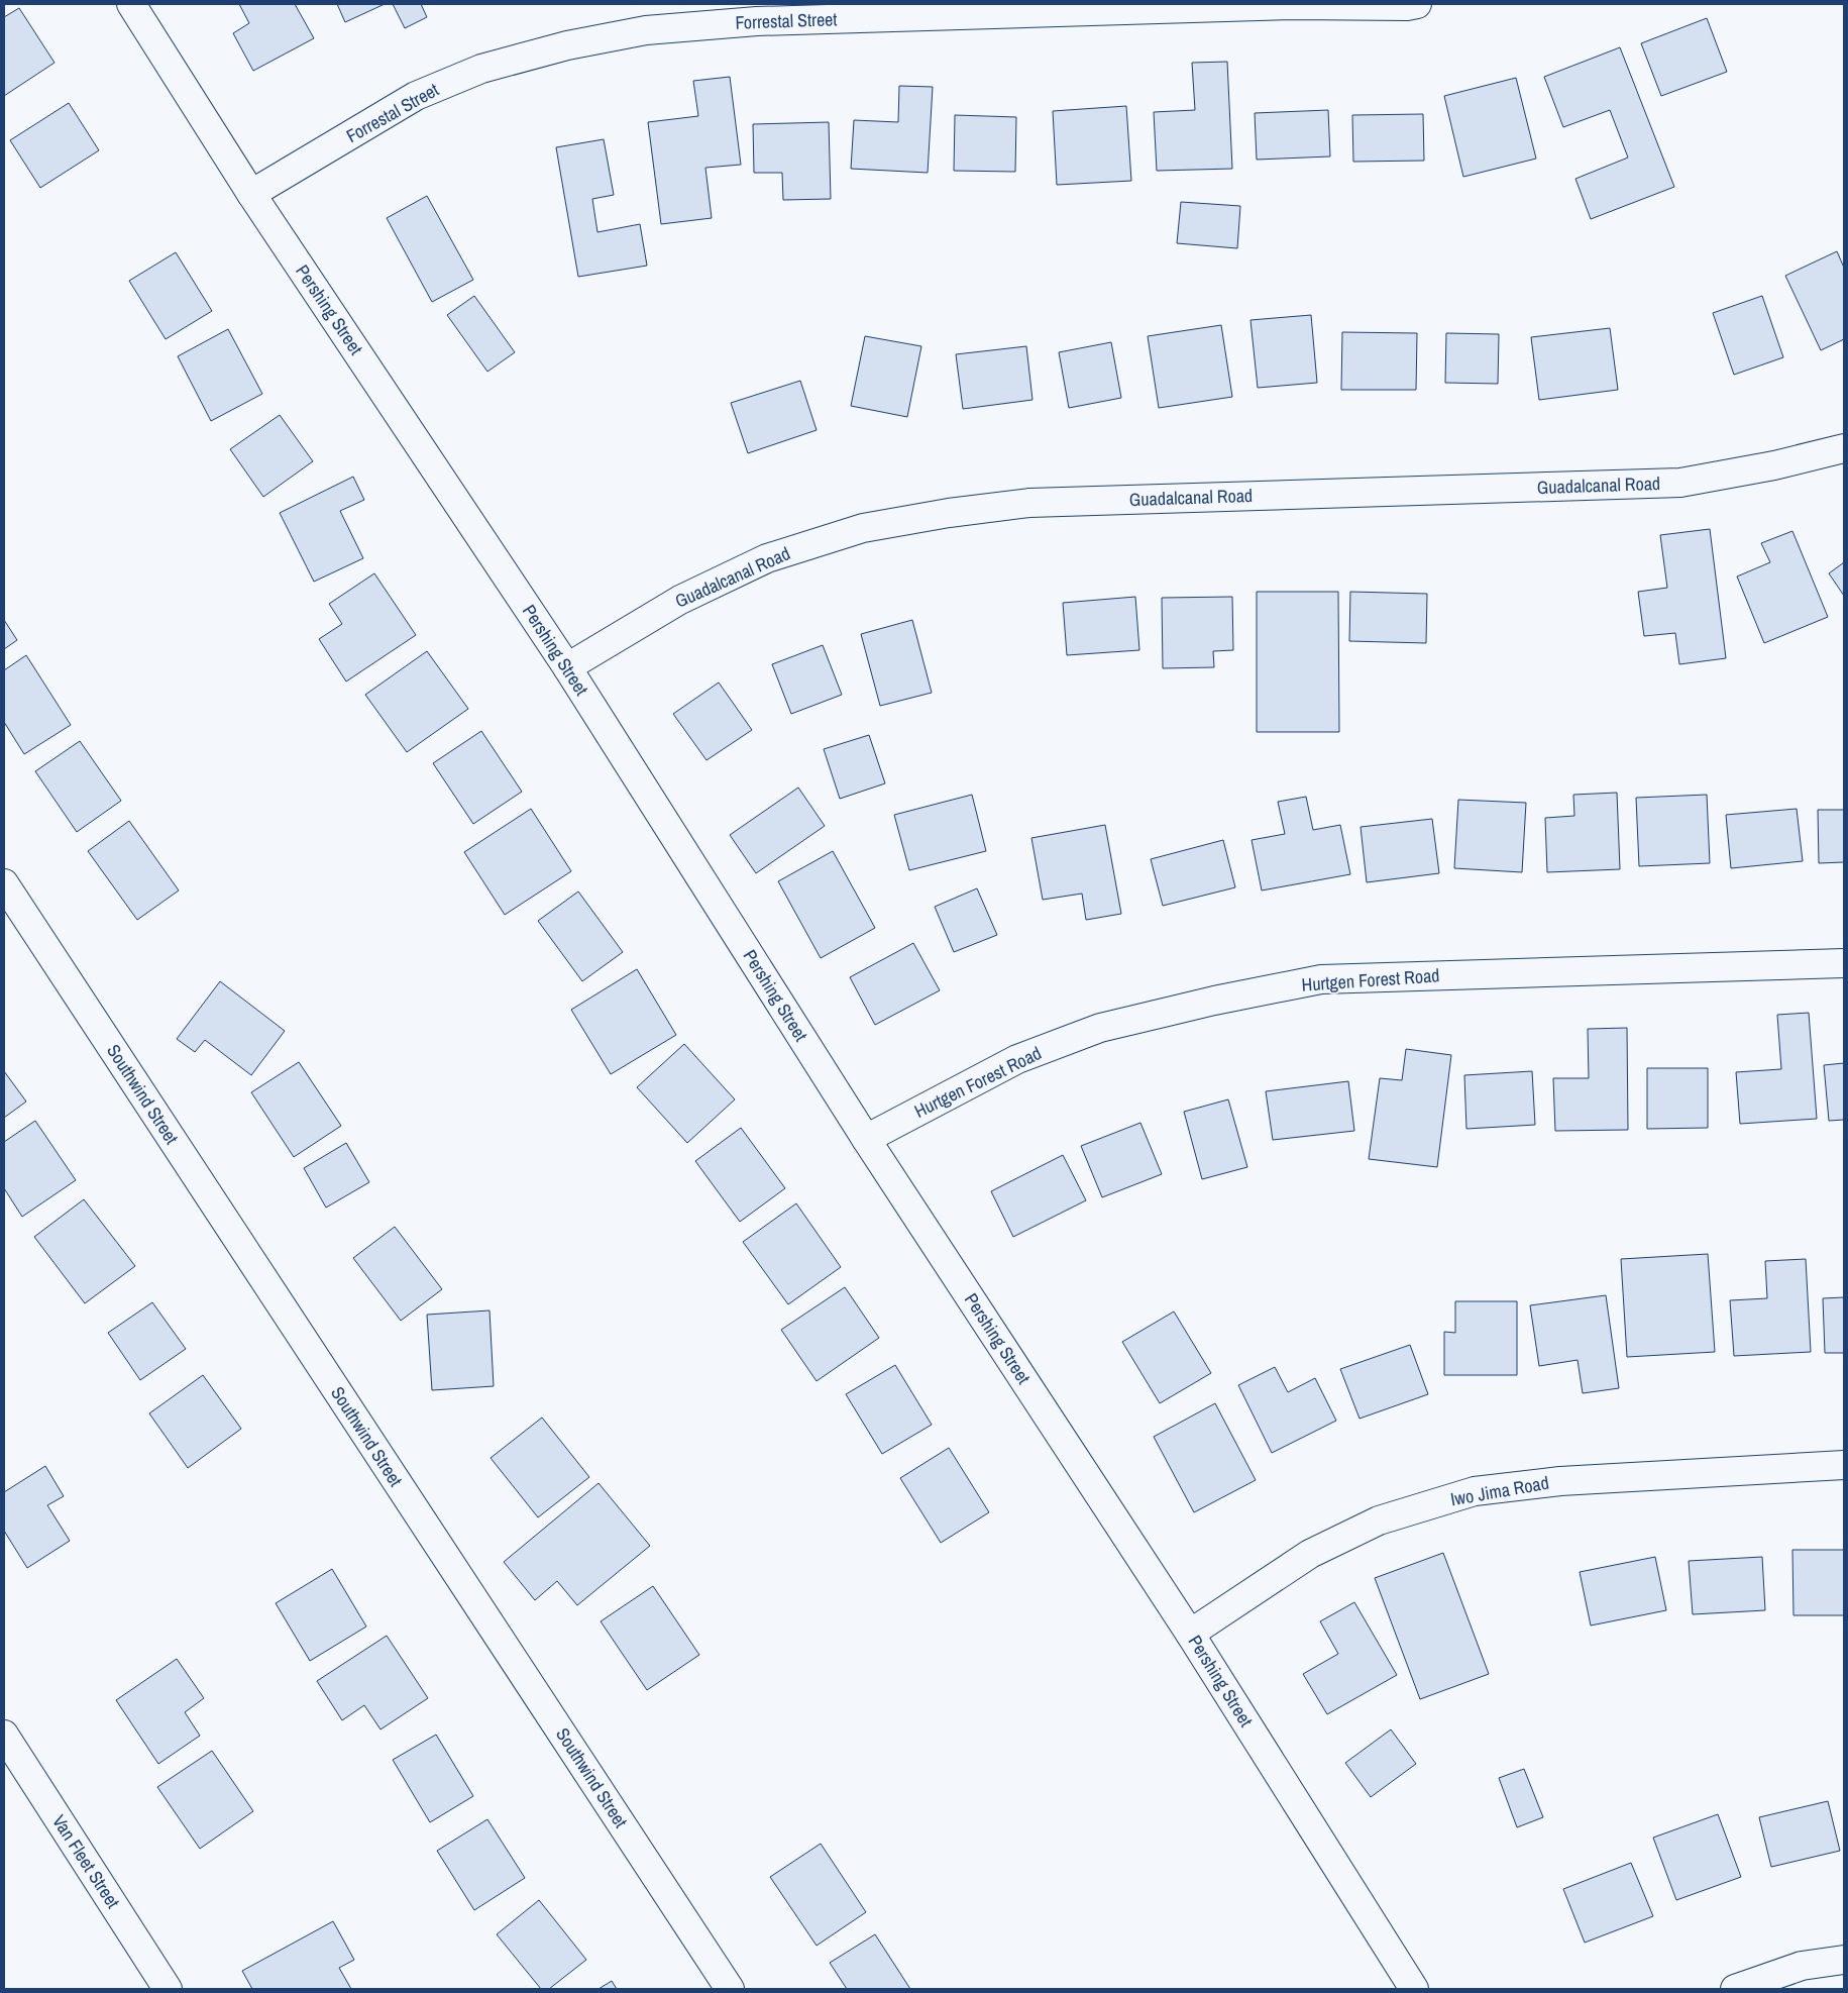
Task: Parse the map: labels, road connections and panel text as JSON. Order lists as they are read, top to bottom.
{
  "streets": {
    "street": [
      "Forrestal Street",
      "Pershing Street",
      "Guadalcanal Road",
      "Hurtgen Forest Road",
      "Southwind Street",
      "Iwo Jima Road",
      "Van Fleet Street"
    ]
  },
  "crossings": [
    ["Forrestal Street", "Pershing Street"],
    ["Pershing Street", "Guadalcanal Road"],
    ["Pershing Street", "Hurtgen Forest Road"],
    ["Pershing Street", "Iwo Jima Road"]
  ]
}
